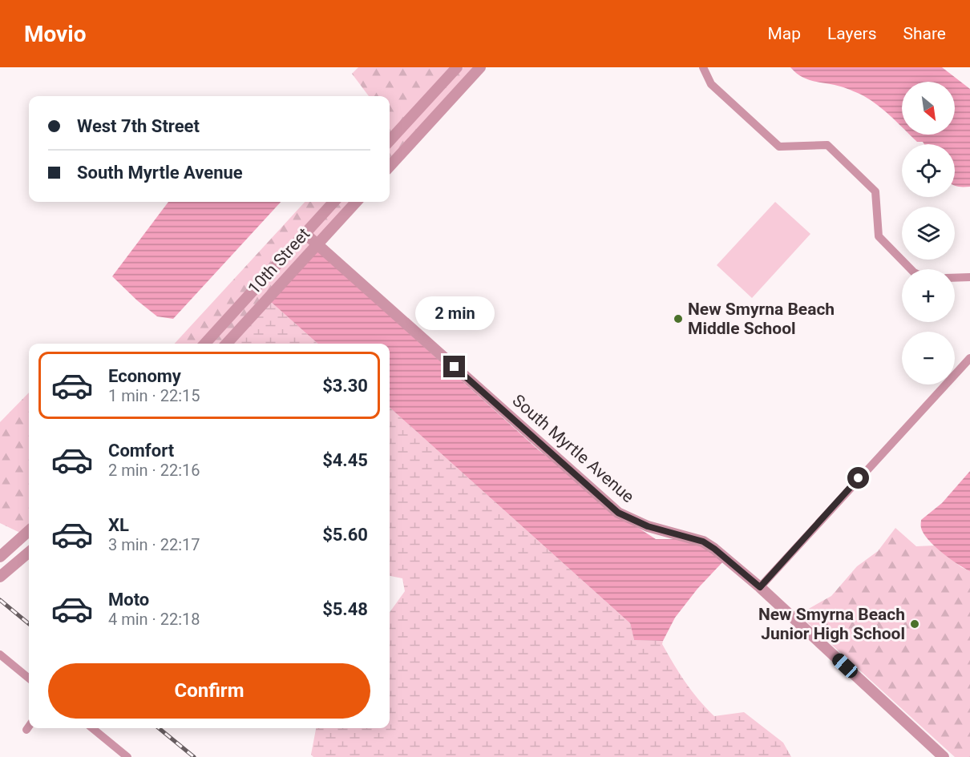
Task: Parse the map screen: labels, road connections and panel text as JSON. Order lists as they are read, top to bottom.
{
  "streets": {
    "street": ["10th Street", "South Myrtle Avenue"]
  },
  "crossings": [
    ["10th Street", "South Myrtle Avenue"]
  ],
  "places": ["New Smyrna Beach Middle School", "New Smyrna Beach Junior High School"],
  "north": "bottom right",
  "page": {
    "header": "Movio",
    "nav": ["Map", "Layers", "Share"],
    "map_buttons": ["+", "−"],
    "banner": ["West 7th Street", "South Myrtle Avenue"],
    "bubble": "2 min",
    "list": [
      {
        "name": "Economy",
        "note": "1 min · 22:15",
        "value": "$3.30"
      },
      {
        "name": "Comfort",
        "note": "2 min · 22:16",
        "value": "$4.45"
      },
      {
        "name": "XL",
        "note": "3 min · 22:17",
        "value": "$5.60"
      },
      {
        "name": "Moto",
        "note": "4 min · 22:18",
        "value": "$5.48"
      }
    ],
    "buttons": "Confirm"
  }
}
